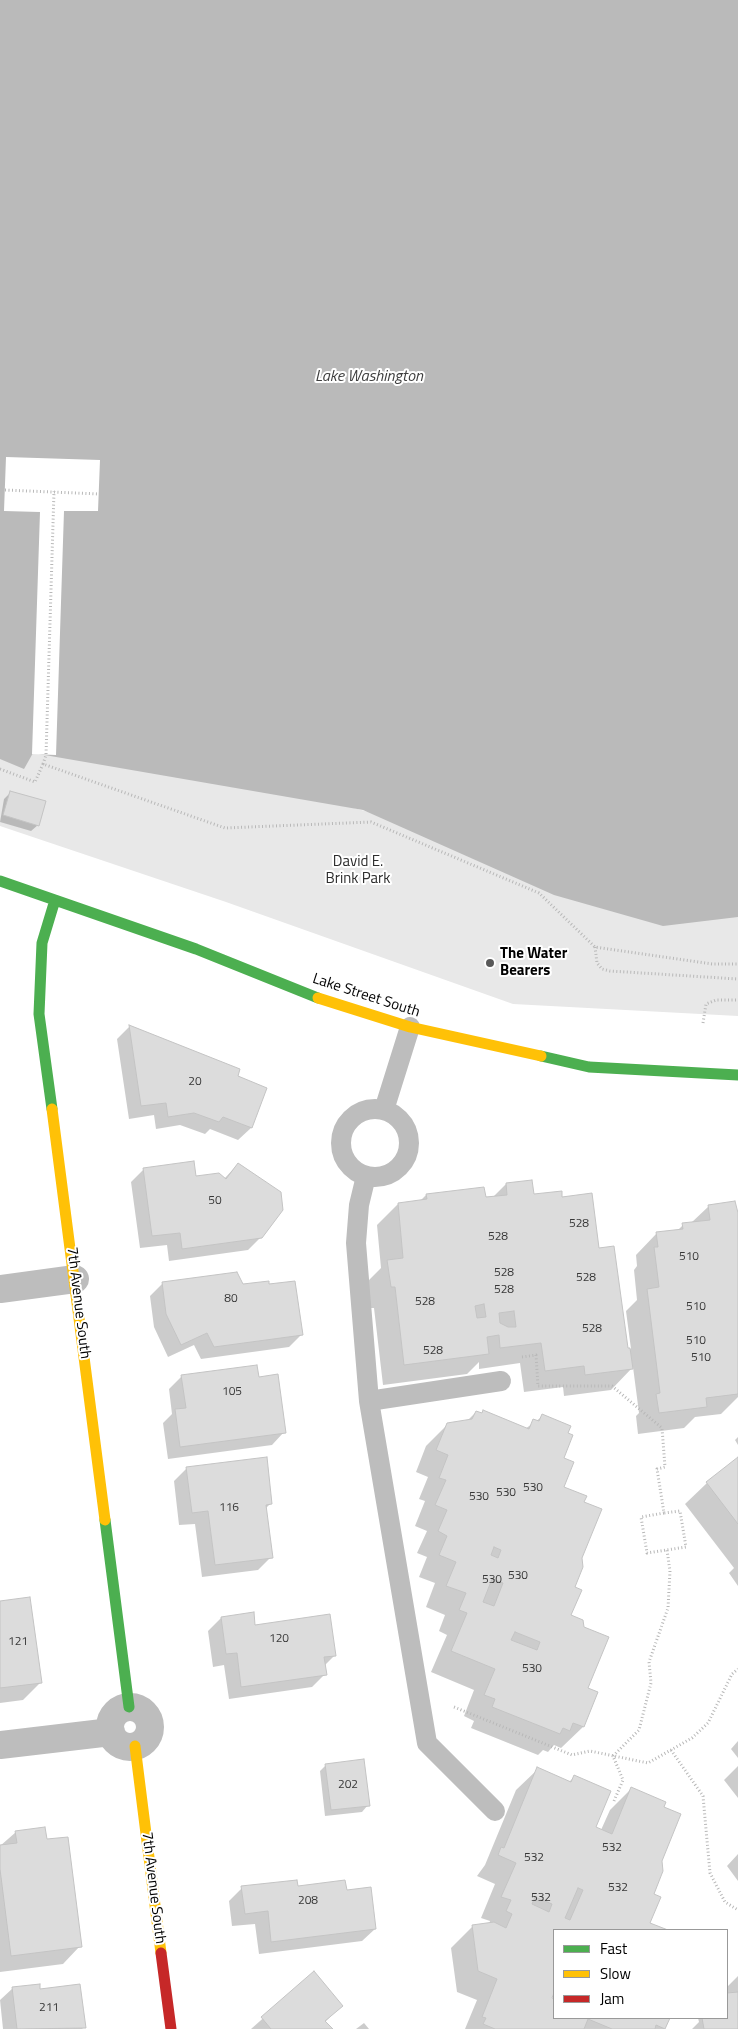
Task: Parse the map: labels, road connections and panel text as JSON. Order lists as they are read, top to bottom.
{
  "streets": {
    "street": ["Lake Street South", "7th Avenue South"]
  },
  "crossings": [
    ["Lake Street South", "7th Avenue South"]
  ],
  "water": ["Lake Washington"],
  "parks": ["David E. Brink Park"],
  "places": ["The Water Bearers"],
  "house_numbers": [
    "20",
    "50",
    "528",
    "528",
    "510",
    "528",
    "528",
    "528",
    "80",
    "528",
    "510",
    "528",
    "510",
    "528",
    "510",
    "105",
    "530",
    "530",
    "530",
    "116",
    "530",
    "530",
    "120",
    "121",
    "530",
    "202",
    "532",
    "532",
    "532",
    "532",
    "208",
    "211"
  ],
  "legend": ["Fast", "Slow", "Jam"]
}
